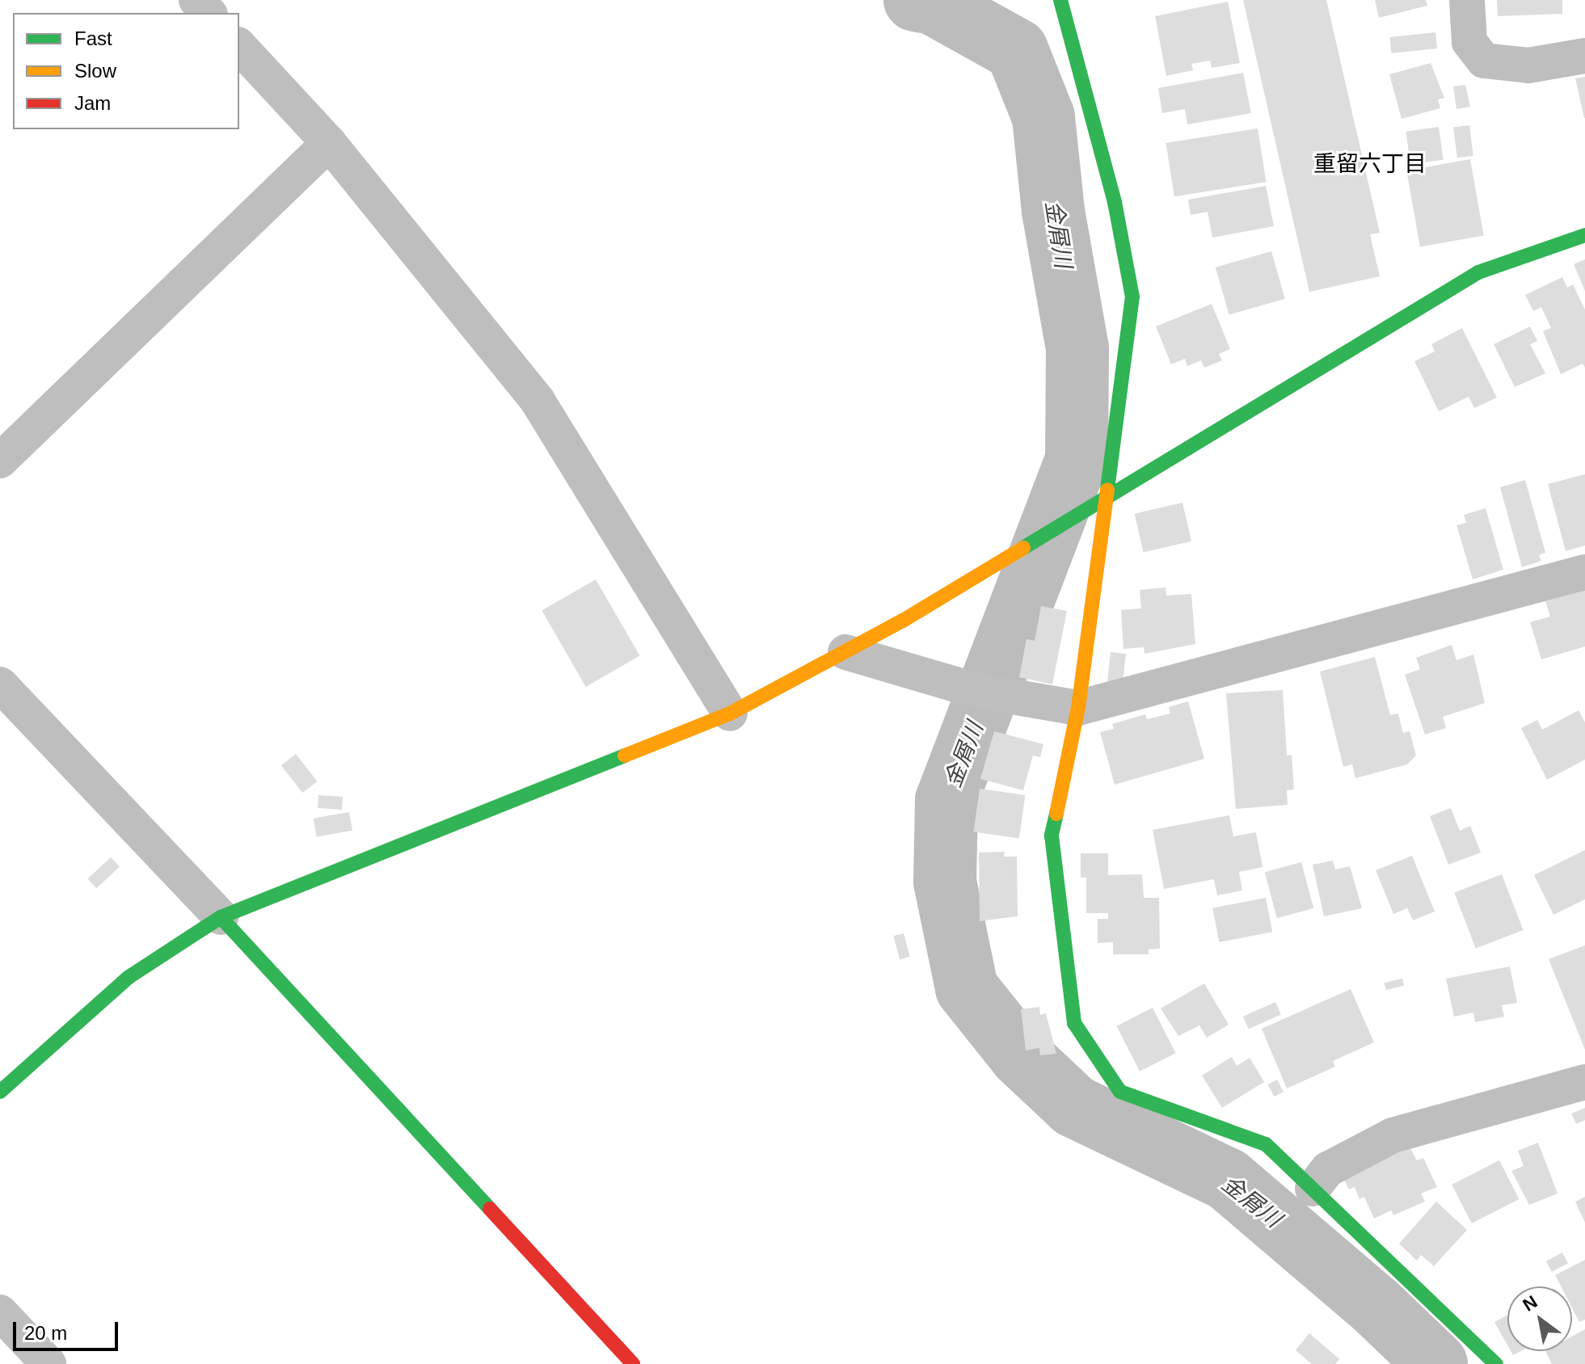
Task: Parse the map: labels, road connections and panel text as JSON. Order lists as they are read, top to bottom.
{
  "districts": ["重留六丁目"],
  "water": ["金屑川"],
  "legend": ["Fast", "Slow", "Jam"],
  "scale_bar": "20 m",
  "north": "top left"
}
